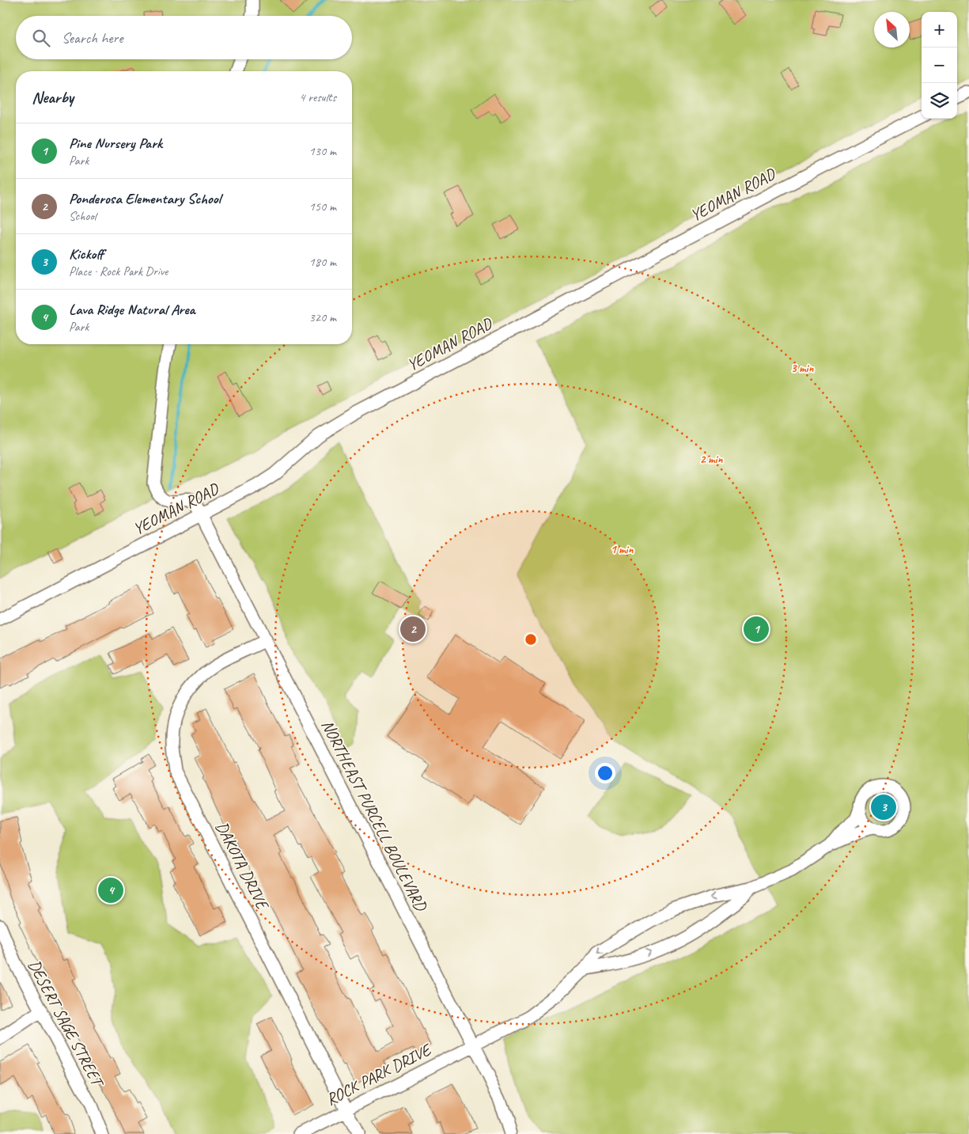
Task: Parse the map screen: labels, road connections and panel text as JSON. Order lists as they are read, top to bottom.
{
  "streets": {
    "street": [
      "YEOMAN ROAD",
      "NORTHEAST PURCELL BOULEVARD",
      "DAKOTA DRIVE",
      "DESERT SAGE STREET",
      "ROCK PARK DRIVE"
    ]
  },
  "crossings": [
    ["YEOMAN ROAD", "NORTHEAST PURCELL BOULEVARD"],
    ["NORTHEAST PURCELL BOULEVARD", "DAKOTA DRIVE"],
    ["NORTHEAST PURCELL BOULEVARD", "ROCK PARK DRIVE"],
    ["DAKOTA DRIVE", "ROCK PARK DRIVE"]
  ],
  "north": "top left",
  "page": {
    "map_buttons": ["+", "−"],
    "search": "Search here",
    "heading": ["Nearby", "4 results"],
    "list": [
      {
        "mark": "1",
        "name": "Pine Nursery Park",
        "note": "Park",
        "value": "130 m"
      },
      {
        "mark": "2",
        "name": "Ponderosa Elementary School",
        "note": "School",
        "value": "150 m"
      },
      {
        "mark": "3",
        "name": "Kickoff",
        "note": "Place · Rock Park Drive",
        "value": "180 m"
      },
      {
        "mark": "4",
        "name": "Lava Ridge Natural Area",
        "note": "Park",
        "value": "320 m"
      }
    ],
    "pins": [
      "1",
      "2",
      "3",
      "4"
    ]
  },
  "rings": ["3 min", "2 min", "1 min"]
}
